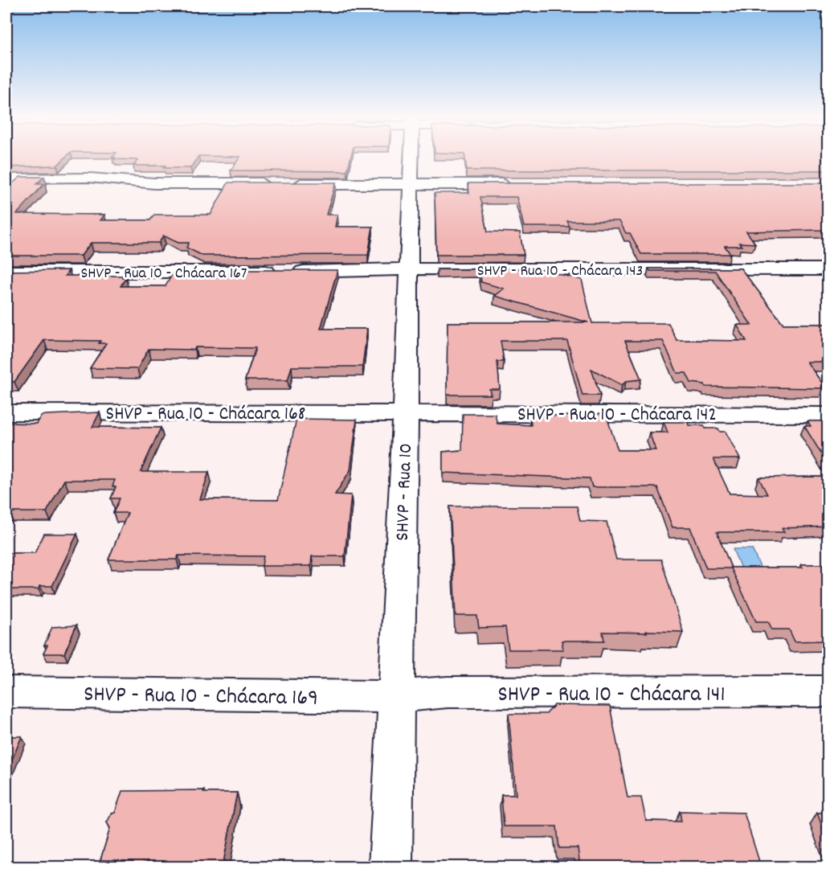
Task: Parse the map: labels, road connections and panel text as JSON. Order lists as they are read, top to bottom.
{
  "streets": {
    "street": [
      "SHVP - Rua 10 - Chácara 143",
      "SHVP - Rua 10 - Chácara 167",
      "SHVP - Rua 10 - Chácara 168",
      "SHVP - Rua 10 - Chácara 142",
      "SHVP - Rua 10",
      "SHVP - Rua 10 - Chácara 141",
      "SHVP - Rua 10 - Chácara 169"
    ]
  },
  "crossings": [
    ["SHVP - Rua 10 - Chácara 143", "SHVP - Rua 10 - Chácara 167"],
    ["SHVP - Rua 10 - Chácara 143", "SHVP - Rua 10"],
    ["SHVP - Rua 10 - Chácara 167", "SHVP - Rua 10"],
    ["SHVP - Rua 10 - Chácara 168", "SHVP - Rua 10 - Chácara 142"],
    ["SHVP - Rua 10 - Chácara 168", "SHVP - Rua 10"],
    ["SHVP - Rua 10 - Chácara 142", "SHVP - Rua 10"],
    ["SHVP - Rua 10", "SHVP - Rua 10 - Chácara 141"],
    ["SHVP - Rua 10", "SHVP - Rua 10 - Chácara 169"],
    ["SHVP - Rua 10 - Chácara 141", "SHVP - Rua 10 - Chácara 169"]
  ]
}
